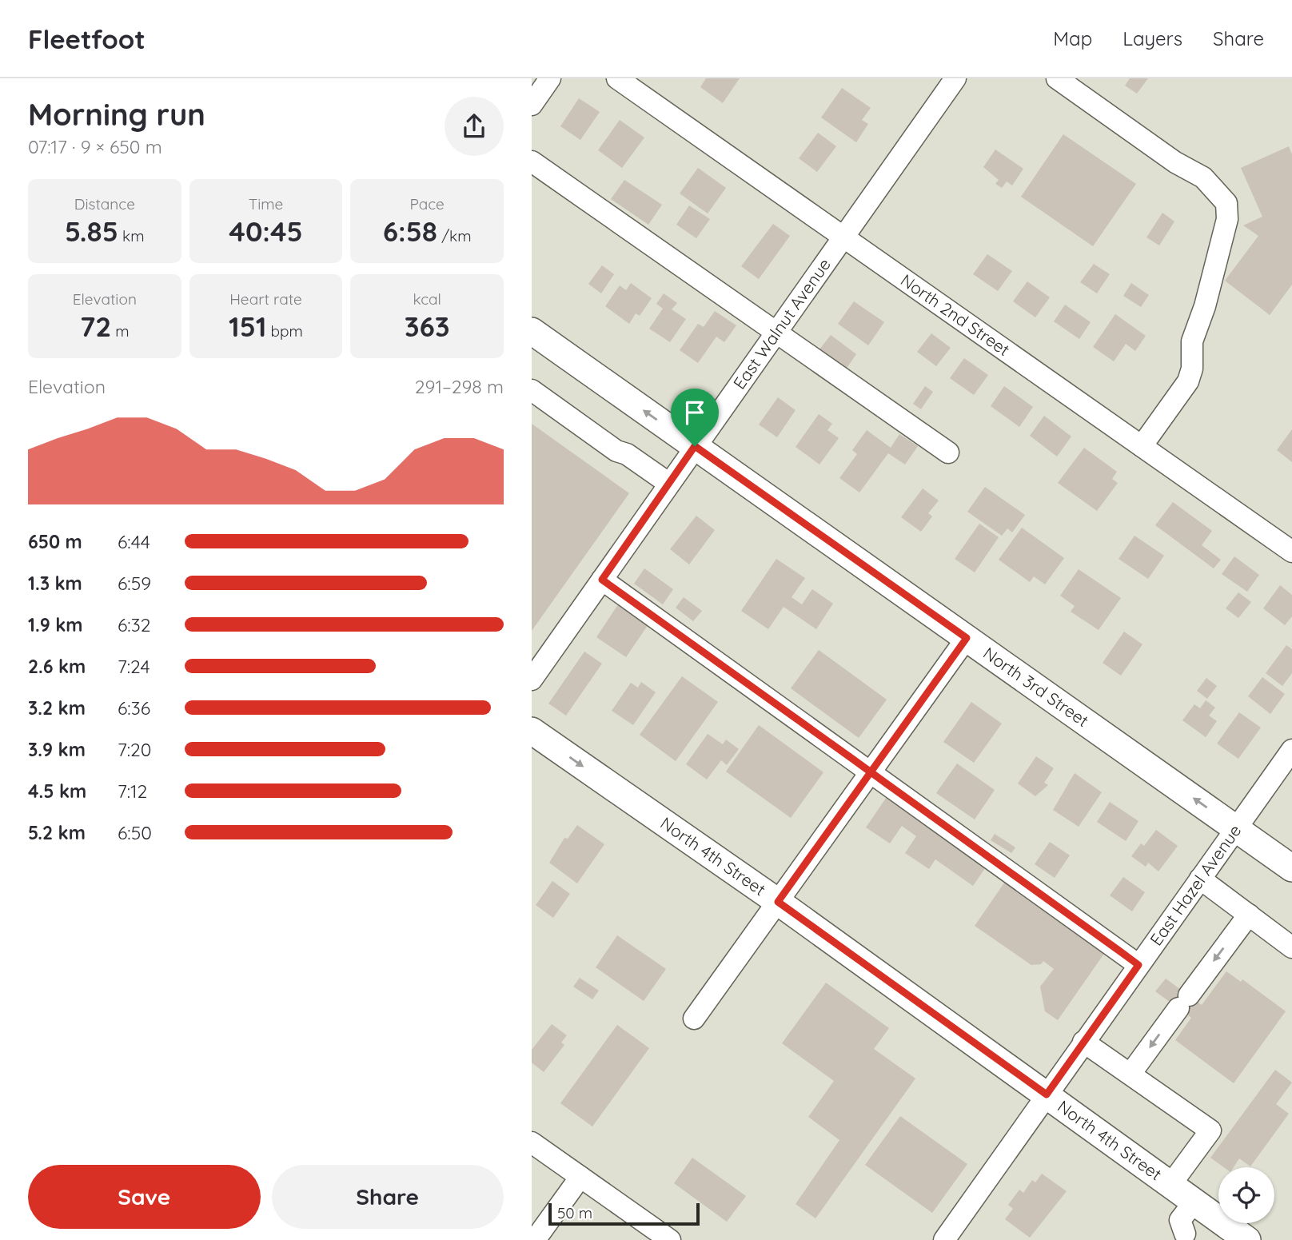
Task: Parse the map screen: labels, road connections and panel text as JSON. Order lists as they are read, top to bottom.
{
  "streets": {
    "main road": ["North 3rd Street", "North 4th Street"],
    "street": ["North 2nd Street", "East Walnut Avenue", "East Hazel Avenue"]
  },
  "crossings": [
    ["North 2nd Street", "East Walnut Avenue"],
    ["East Walnut Avenue", "North 3rd Street"],
    ["North 3rd Street", "East Hazel Avenue"],
    ["North 4th Street", "East Hazel Avenue"]
  ],
  "one_way": ["North 3rd Street"],
  "scale_bar": "50 m",
  "page": {
    "header": "Fleetfoot",
    "nav": ["Map", "Layers", "Share"],
    "heading": ["Morning run", "07:17 · 9 × 650 m"],
    "stats": [
      ["Distance", "5.85 km"],
      ["Time", "40:45"],
      ["Pace", "6:58 /km"],
      ["Elevation", "72 m"],
      ["Heart rate", "151 bpm"],
      ["kcal", "363"]
    ],
    "chart": ["Elevation", "291–298 m"],
    "list": [
      {
        "name": "650 m",
        "note": "6:44"
      },
      {
        "name": "1.3 km",
        "note": "6:59"
      },
      {
        "name": "1.9 km",
        "note": "6:32"
      },
      {
        "name": "2.6 km",
        "note": "7:24"
      },
      {
        "name": "3.2 km",
        "note": "6:36"
      },
      {
        "name": "3.9 km",
        "note": "7:20"
      },
      {
        "name": "4.5 km",
        "note": "7:12"
      },
      {
        "name": "5.2 km",
        "note": "6:50"
      }
    ],
    "buttons": ["Save", "Share"],
    "scale": "50 m"
  }
}
